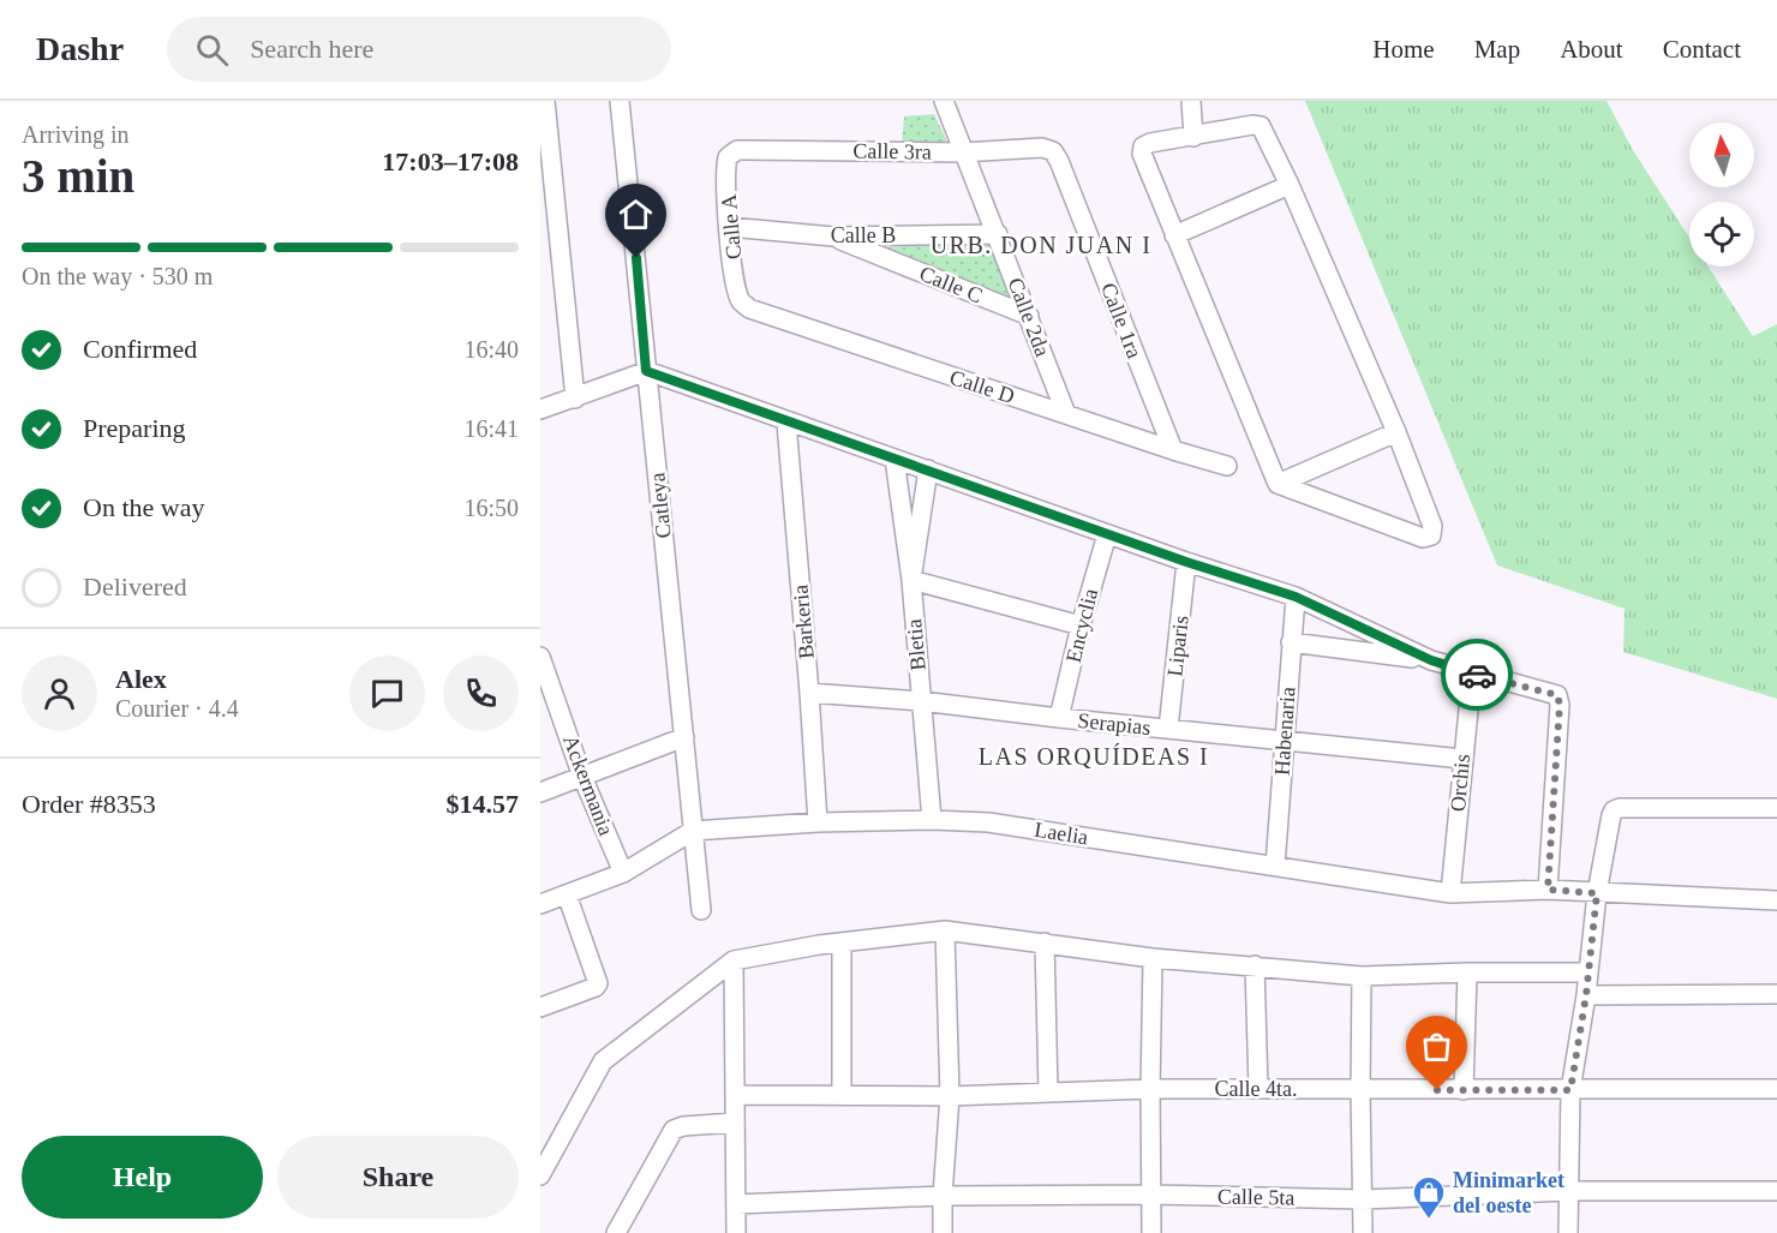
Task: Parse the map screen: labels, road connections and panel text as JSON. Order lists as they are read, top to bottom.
{
  "streets": {
    "street": [
      "Calle 3ra",
      "Calle A",
      "Calle B",
      "Calle C",
      "Calle 2da",
      "Calle 1ra",
      "Calle D",
      "Catleya",
      "Barkeria",
      "Encyclia",
      "Bletia",
      "Liparis",
      "Serapias",
      "Habenaria",
      "Orchis",
      "Ackermania",
      "Laelia",
      "Calle 4ta.",
      "Calle 5ta"
    ]
  },
  "crossings": [
    ["Calle 3ra", "Calle A"],
    ["Calle 3ra", "Calle 2da"],
    ["Calle 3ra", "Calle 1ra"],
    ["Calle A", "Calle B"],
    ["Calle A", "Calle D"],
    ["Calle B", "Calle C"],
    ["Calle B", "Calle 2da"],
    ["Calle C", "Calle 2da"],
    ["Calle 2da", "Calle D"],
    ["Calle 1ra", "Calle D"],
    ["Catleya", "Laelia"],
    ["Barkeria", "Serapias"],
    ["Barkeria", "Laelia"],
    ["Encyclia", "Serapias"],
    ["Bletia", "Serapias"],
    ["Bletia", "Laelia"],
    ["Liparis", "Serapias"],
    ["Serapias", "Habenaria"],
    ["Serapias", "Orchis"],
    ["Habenaria", "Laelia"],
    ["Orchis", "Laelia"],
    ["Ackermania", "Laelia"]
  ],
  "districts": ["URB. DON JUAN I", "LAS ORQUÍDEAS I"],
  "places": {
    "shop": ["Minimarket del oeste"]
  },
  "north": "top",
  "page": {
    "header": "Dashr",
    "search": "Search here",
    "nav": [
      "Home",
      "Map",
      "About",
      "Contact"
    ],
    "heading": ["3 min", "Arriving in", "17:03–17:08"],
    "panel": [
      "Alex",
      "Courier · 4.4",
      "Order #8353",
      "$14.57"
    ],
    "bar": "On the way · 530 m",
    "list": [
      ["Confirmed", "16:40"],
      ["Preparing", "16:41"],
      ["On the way", "16:50"],
      "Delivered"
    ],
    "buttons": ["Help", "Share"]
  }
}
